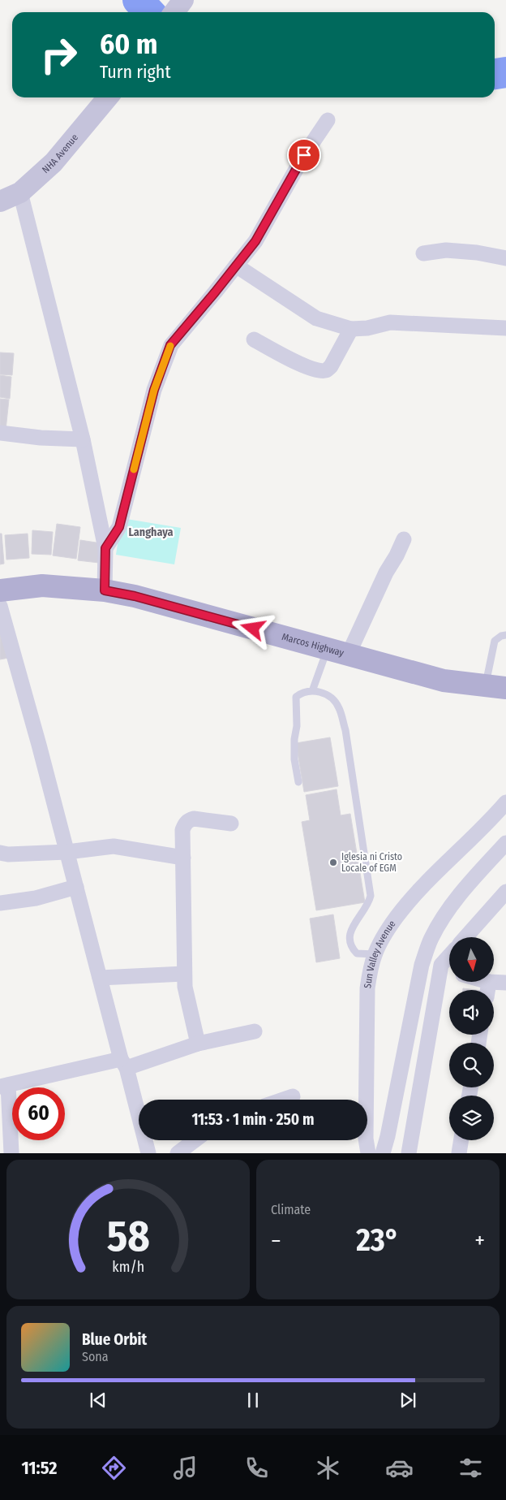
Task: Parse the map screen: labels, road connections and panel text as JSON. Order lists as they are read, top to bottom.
{
  "streets": {
    "main road": ["Marcos Highway"],
    "street": ["NHA Avenue", "Sun Valley Avenue"]
  },
  "districts": ["Langhaya"],
  "places": ["Iglesia ni Cristo Locale of EGM"],
  "north": "bottom",
  "page": {
    "turn": ["60 m", "Turn right"],
    "limit": "60",
    "trip": "11:53 · 1 min · 250 m",
    "tile": "Climate",
    "heat": ["−", "23°", "+"],
    "song": ["Blue Orbit", "Sona"],
    "tabs": "11:52",
    "gauge": ["58", "km/h"]
  }
}
